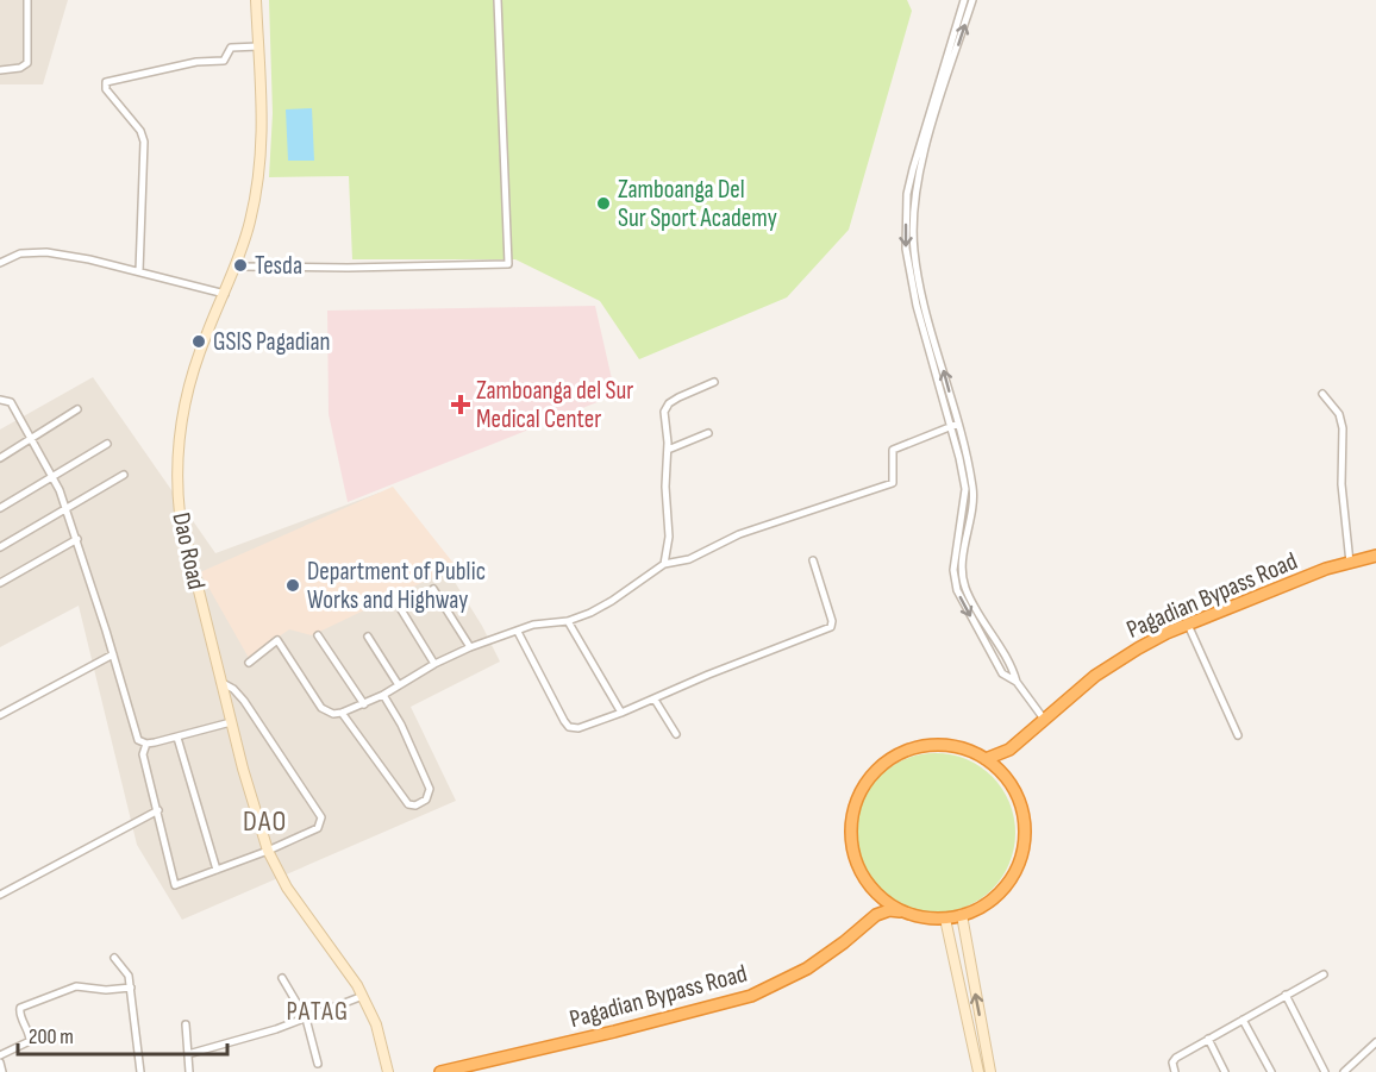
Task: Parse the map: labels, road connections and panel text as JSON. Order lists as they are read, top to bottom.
{
  "streets": {
    "highway": ["Pagadian Bypass Road"],
    "street": ["Dao Road"]
  },
  "districts": ["DAO", "PATAG"],
  "places": {
    "other": [
      "Zamboanga Del Sur Sport Academy",
      "Tesda",
      "GSIS Pagadian",
      "Department of Public Works and Highway"
    ],
    "health": ["Zamboanga del Sur Medical Center"]
  },
  "scale_bar": "200 m"
}
